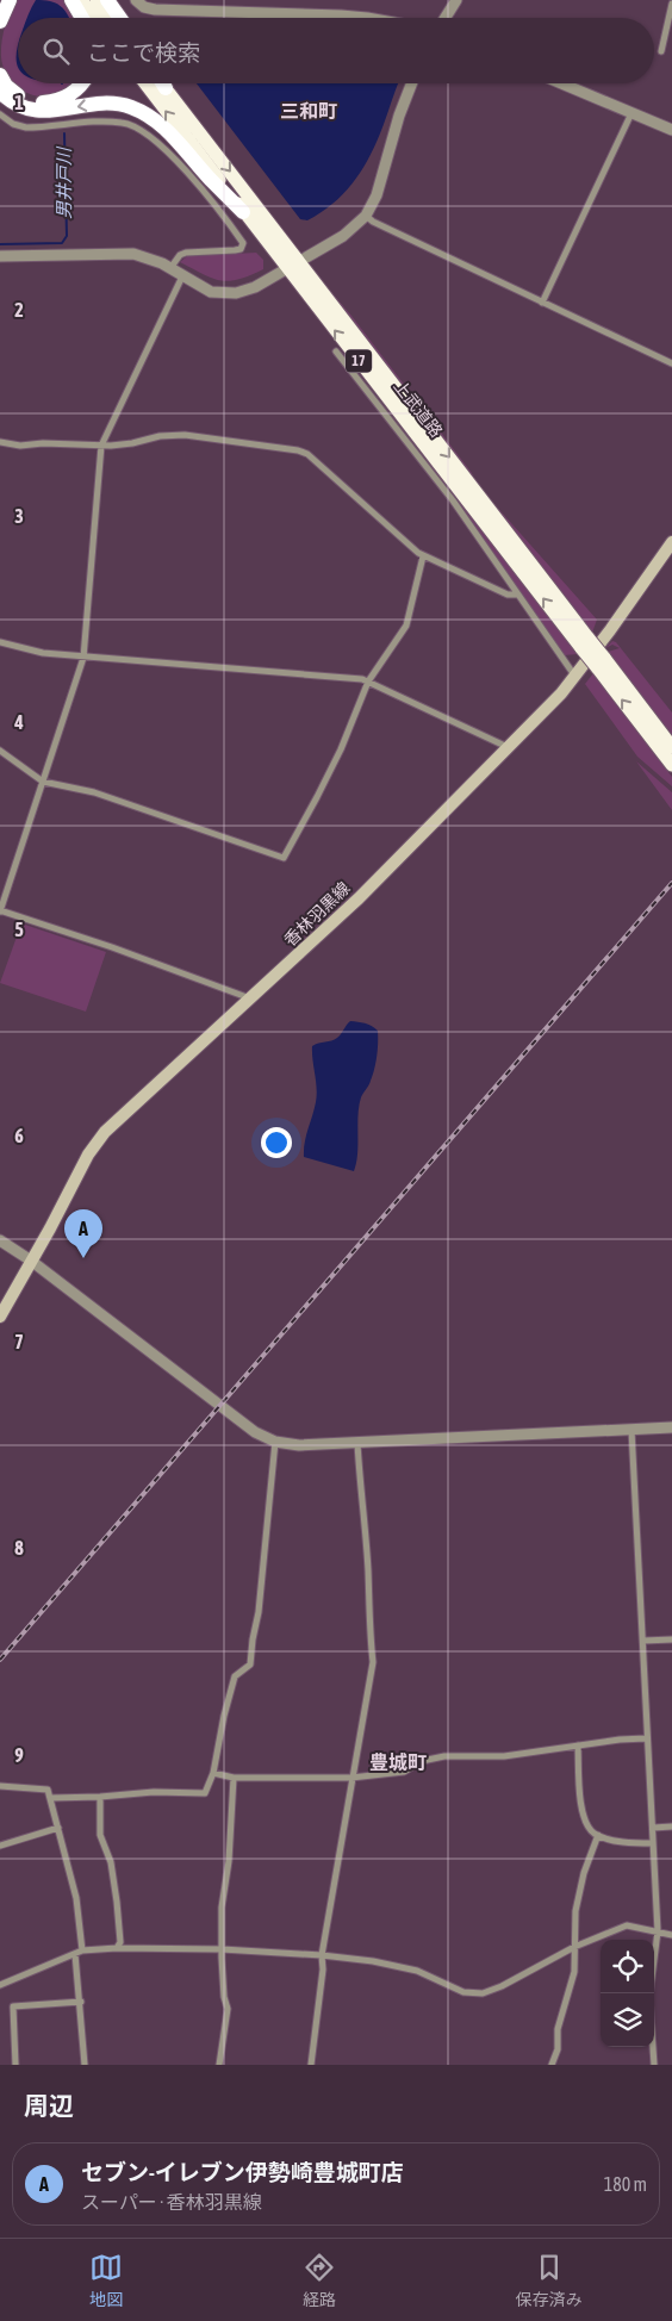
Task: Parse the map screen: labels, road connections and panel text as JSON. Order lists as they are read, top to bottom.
{
  "streets": {
    "highway": ["17", "上武道路"],
    "main road": ["香林羽黒線"]
  },
  "districts": ["三和町", "豊城町"],
  "water": ["男井戸川"],
  "page": {
    "search": "ここで検索",
    "pins": "A",
    "heading": "周辺",
    "list": [
      {
        "mark": "A",
        "name": "セブン-イレブン伊勢崎豊城町店",
        "note": "スーパー · 香林羽黒線",
        "value": "180 m"
      }
    ],
    "nav": ["地図", "経路", "保存済み"]
  },
  "grid": {
    "rows": [
      "1",
      "2",
      "3",
      "4",
      "5",
      "6",
      "7",
      "8",
      "9"
    ]
  }
}
